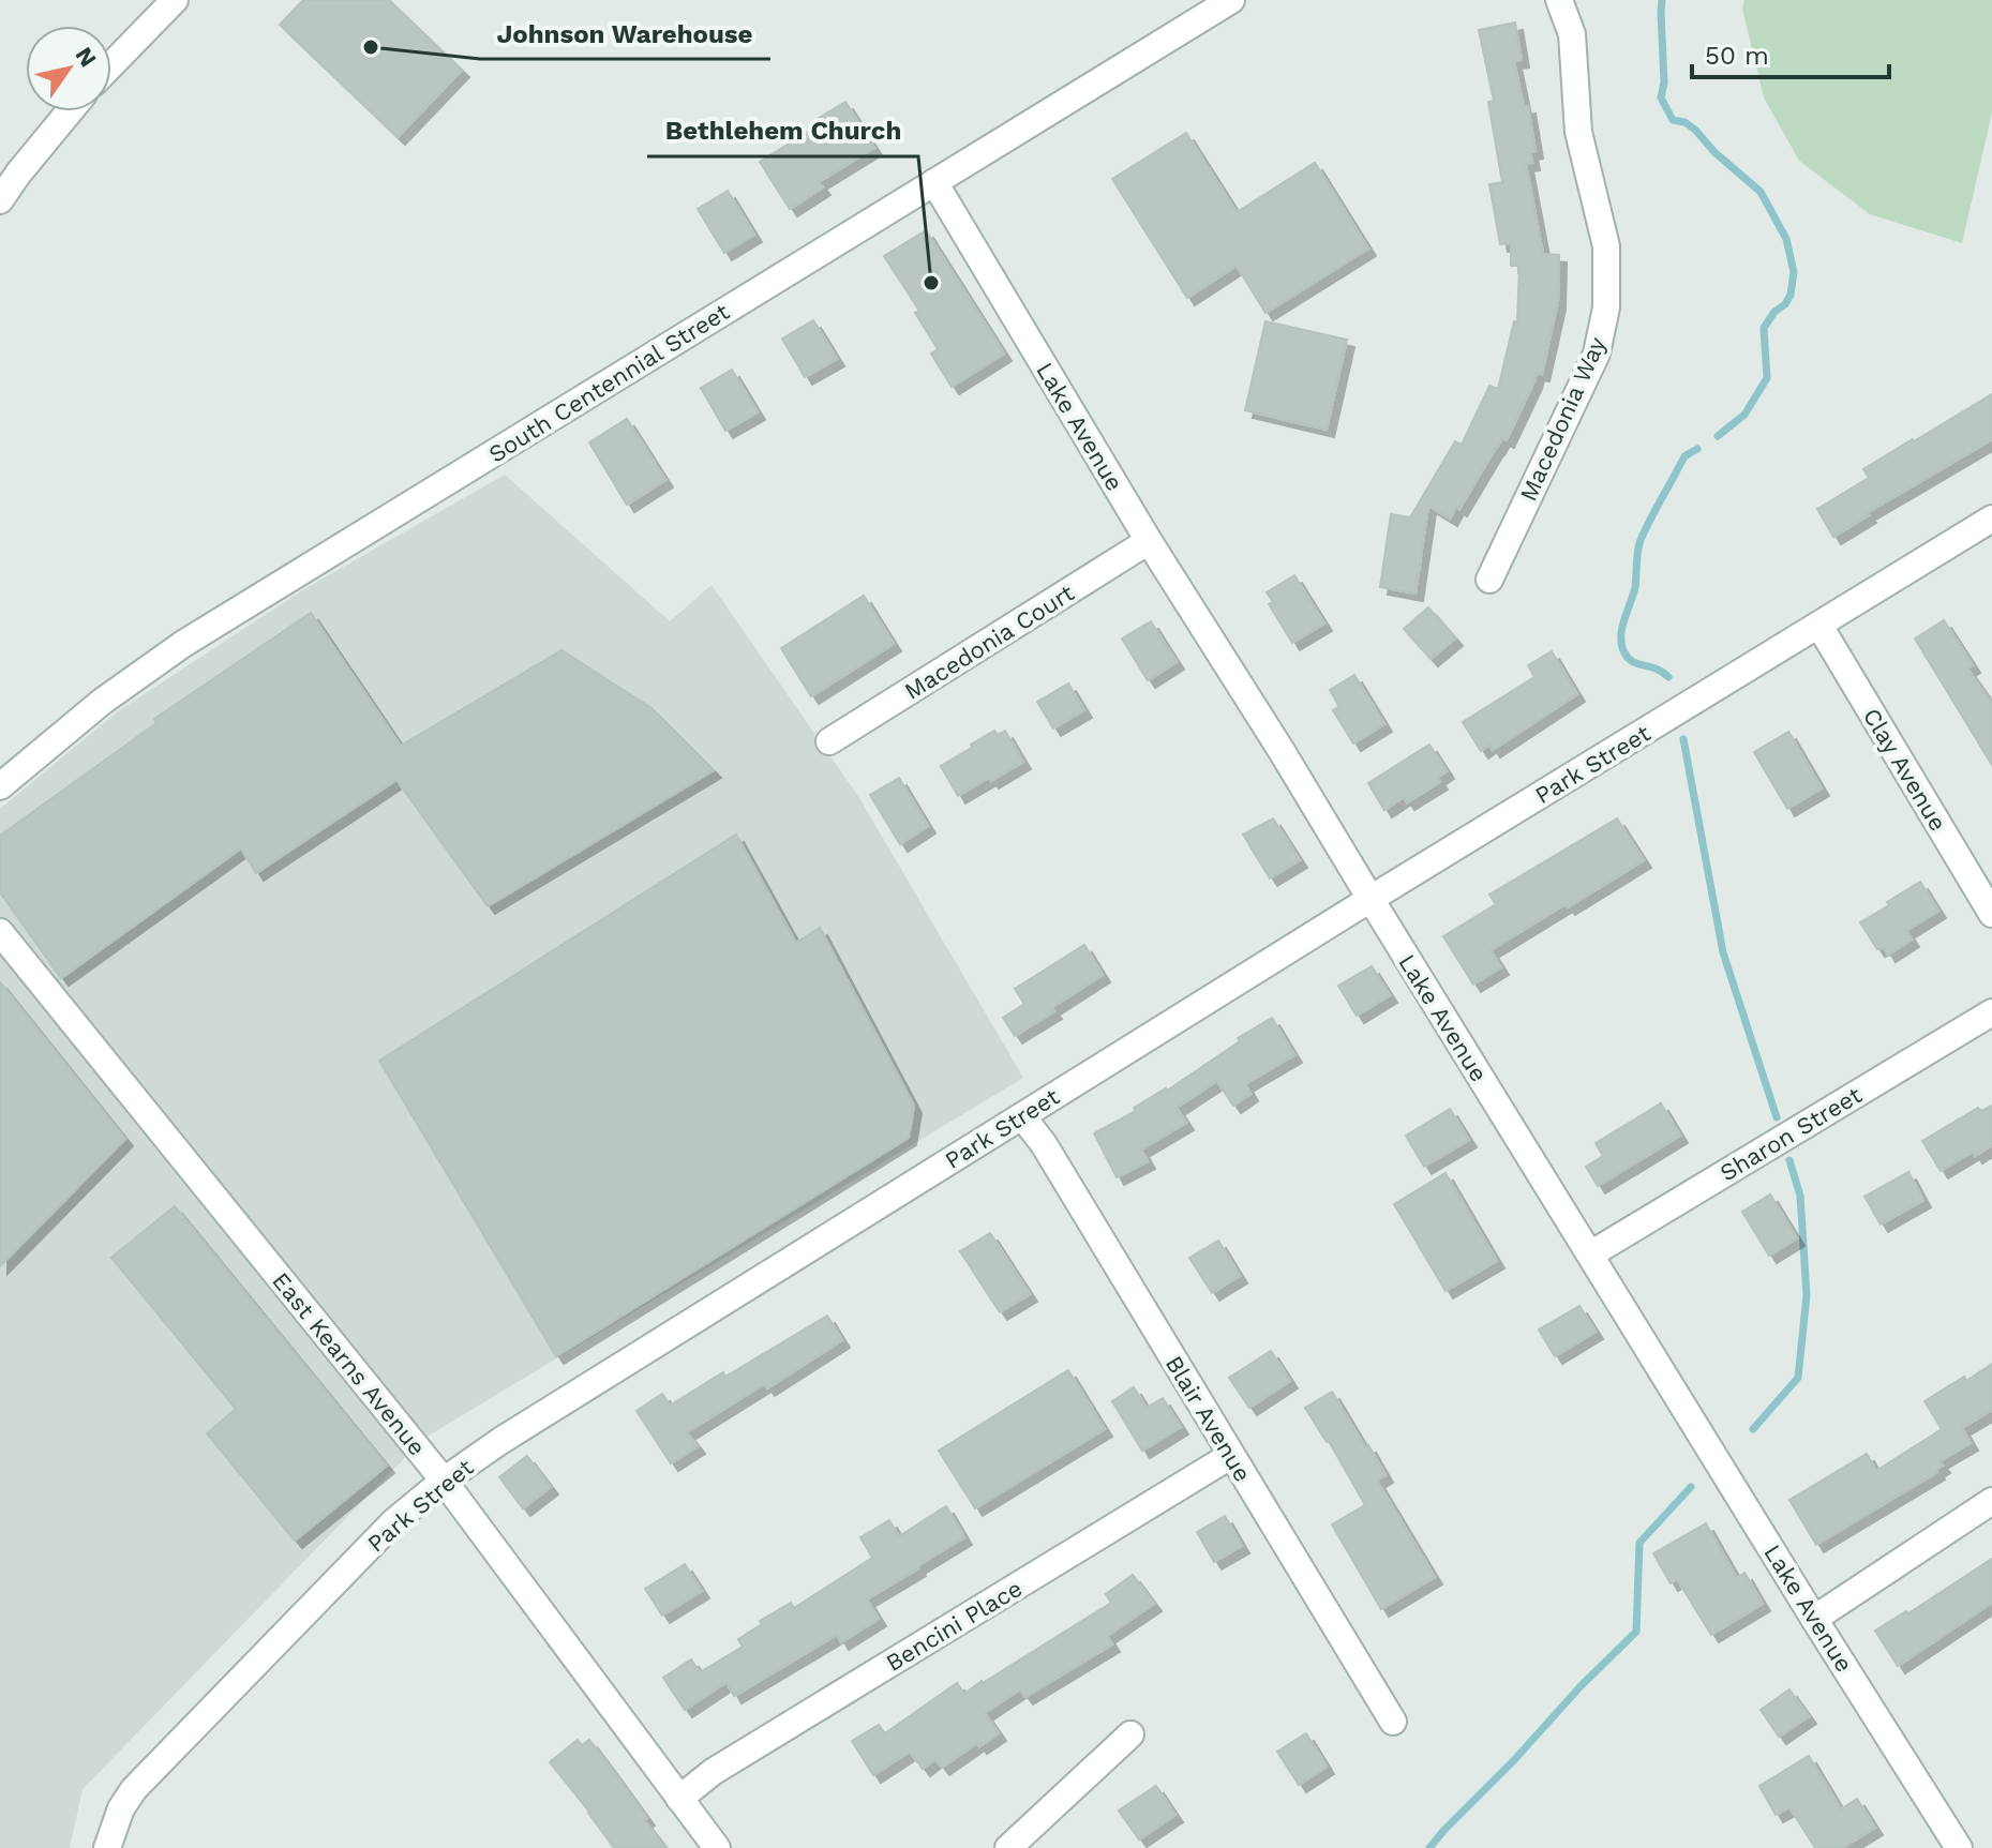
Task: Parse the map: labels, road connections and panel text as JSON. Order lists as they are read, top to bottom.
{
  "streets": {
    "street": [
      "South Centennial Street",
      "Macedonia Way",
      "Lake Avenue",
      "Macedonia Court",
      "Park Street",
      "Clay Avenue",
      "Sharon Street",
      "East Kearns Avenue",
      "Blair Avenue",
      "Bencini Place"
    ]
  },
  "crossings": [
    ["South Centennial Street", "Lake Avenue"],
    ["Lake Avenue", "Macedonia Court"],
    ["Lake Avenue", "Park Street"],
    ["Lake Avenue", "Sharon Street"],
    ["Park Street", "Clay Avenue"],
    ["Park Street", "East Kearns Avenue"],
    ["Park Street", "Blair Avenue"],
    ["East Kearns Avenue", "Bencini Place"],
    ["Blair Avenue", "Bencini Place"]
  ],
  "places": ["Johnson Warehouse", "Bethlehem Church"],
  "scale_bar": "50 m",
  "north": "top right"
}
